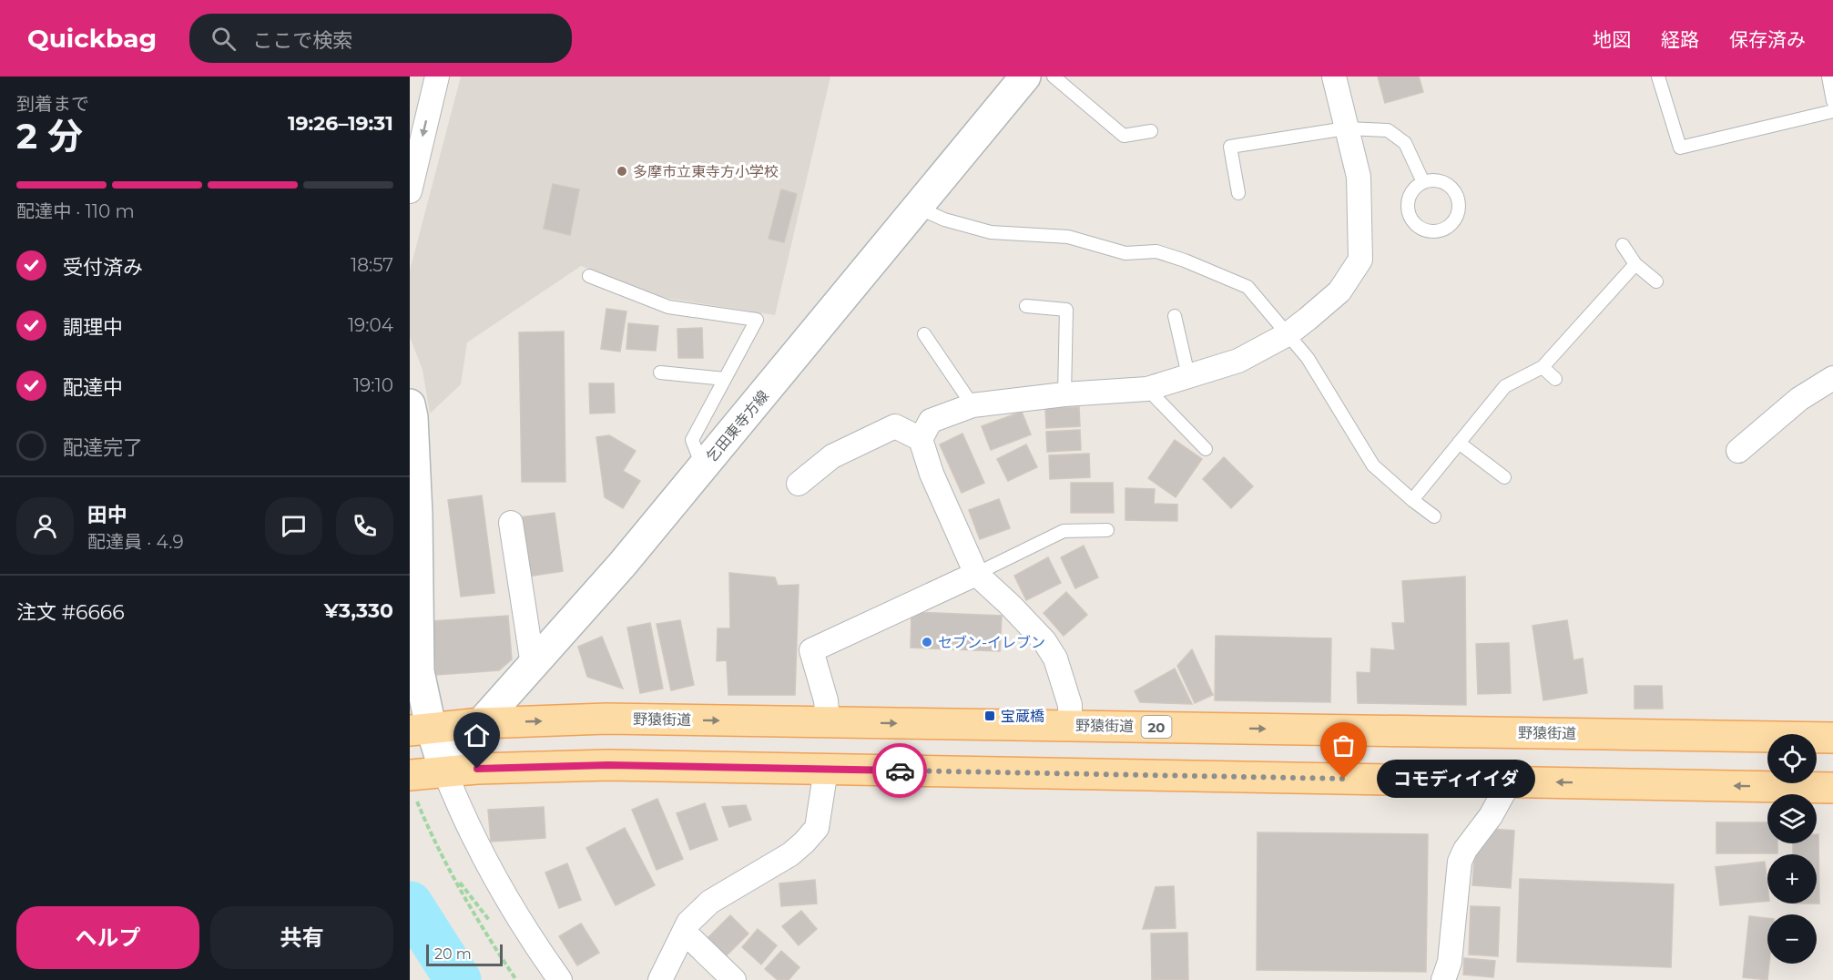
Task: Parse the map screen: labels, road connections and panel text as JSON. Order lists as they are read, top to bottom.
{
  "streets": {
    "main road": ["乞田東寺方線", "野猿街道", "20"]
  },
  "crossings": [
    ["乞田東寺方線", "野猿街道"]
  ],
  "places": {
    "other": ["多摩市立東寺方小学校", "セブン-イレブン", "コモディイイダ"],
    "transit": ["宝蔵橋"]
  },
  "scale_bar": "20 m",
  "page": {
    "header": "Quickbag",
    "search": "ここで検索",
    "nav": ["地図", "経路", "保存済み"],
    "heading": ["2 分", "到着まで", "19:26–19:31"],
    "panel": [
      "田中",
      "配達員 · 4.9",
      "注文 #6666",
      "¥3,330"
    ],
    "bar": "配達中 · 110 m",
    "list": [
      ["受付済み", "18:57"],
      ["調理中", "19:04"],
      ["配達中", "19:10"],
      "配達完了"
    ],
    "map_buttons": ["+", "−"],
    "bubble": "コモディイイダ",
    "buttons": ["ヘルプ", "共有"],
    "scale": "20 m"
  }
}
